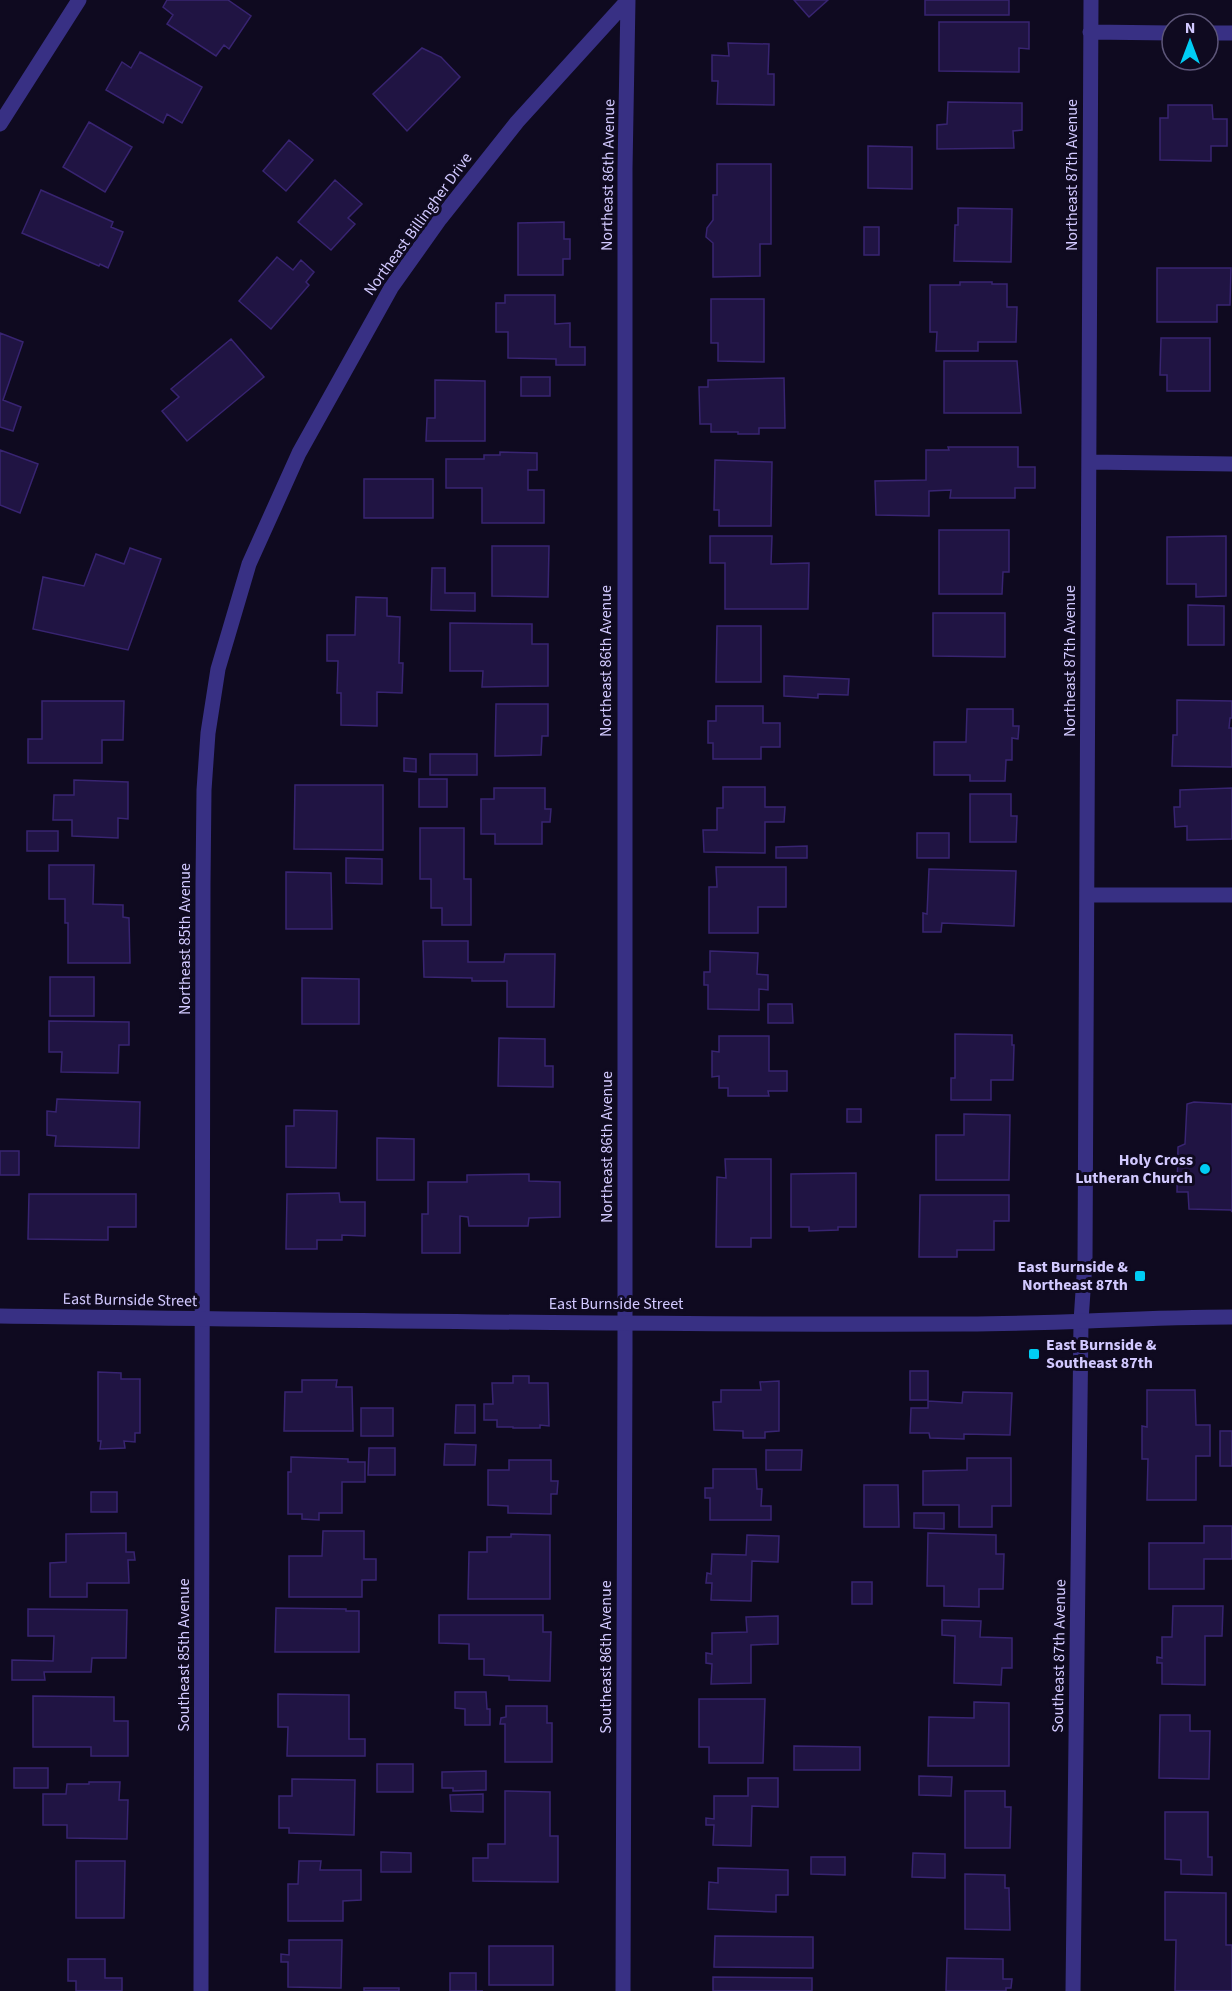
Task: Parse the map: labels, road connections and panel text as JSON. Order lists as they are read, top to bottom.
{
  "streets": {
    "street": [
      "Northeast 86th Avenue",
      "Northeast 87th Avenue",
      "Northeast Billingher Drive",
      "Northeast 85th Avenue",
      "East Burnside Street",
      "Southeast 85th Avenue",
      "Southeast 87th Avenue",
      "Southeast 86th Avenue"
    ]
  },
  "crossings": [
    ["Northeast 86th Avenue", "Northeast Billingher Drive"],
    ["Northeast 86th Avenue", "East Burnside Street"],
    ["Northeast 86th Avenue", "Southeast 86th Avenue"],
    ["Northeast 87th Avenue", "East Burnside Street"],
    ["Northeast 87th Avenue", "Southeast 87th Avenue"],
    ["Northeast Billingher Drive", "Northeast 85th Avenue"],
    ["Northeast 85th Avenue", "East Burnside Street"],
    ["Northeast 85th Avenue", "Southeast 85th Avenue"],
    ["East Burnside Street", "Southeast 85th Avenue"],
    ["East Burnside Street", "Southeast 87th Avenue"],
    ["East Burnside Street", "Southeast 86th Avenue"]
  ],
  "places": {
    "other": ["Holy Cross Lutheran Church"],
    "transit": ["East Burnside & Northeast 87th", "East Burnside & Southeast 87th"]
  },
  "north": "top"
}
